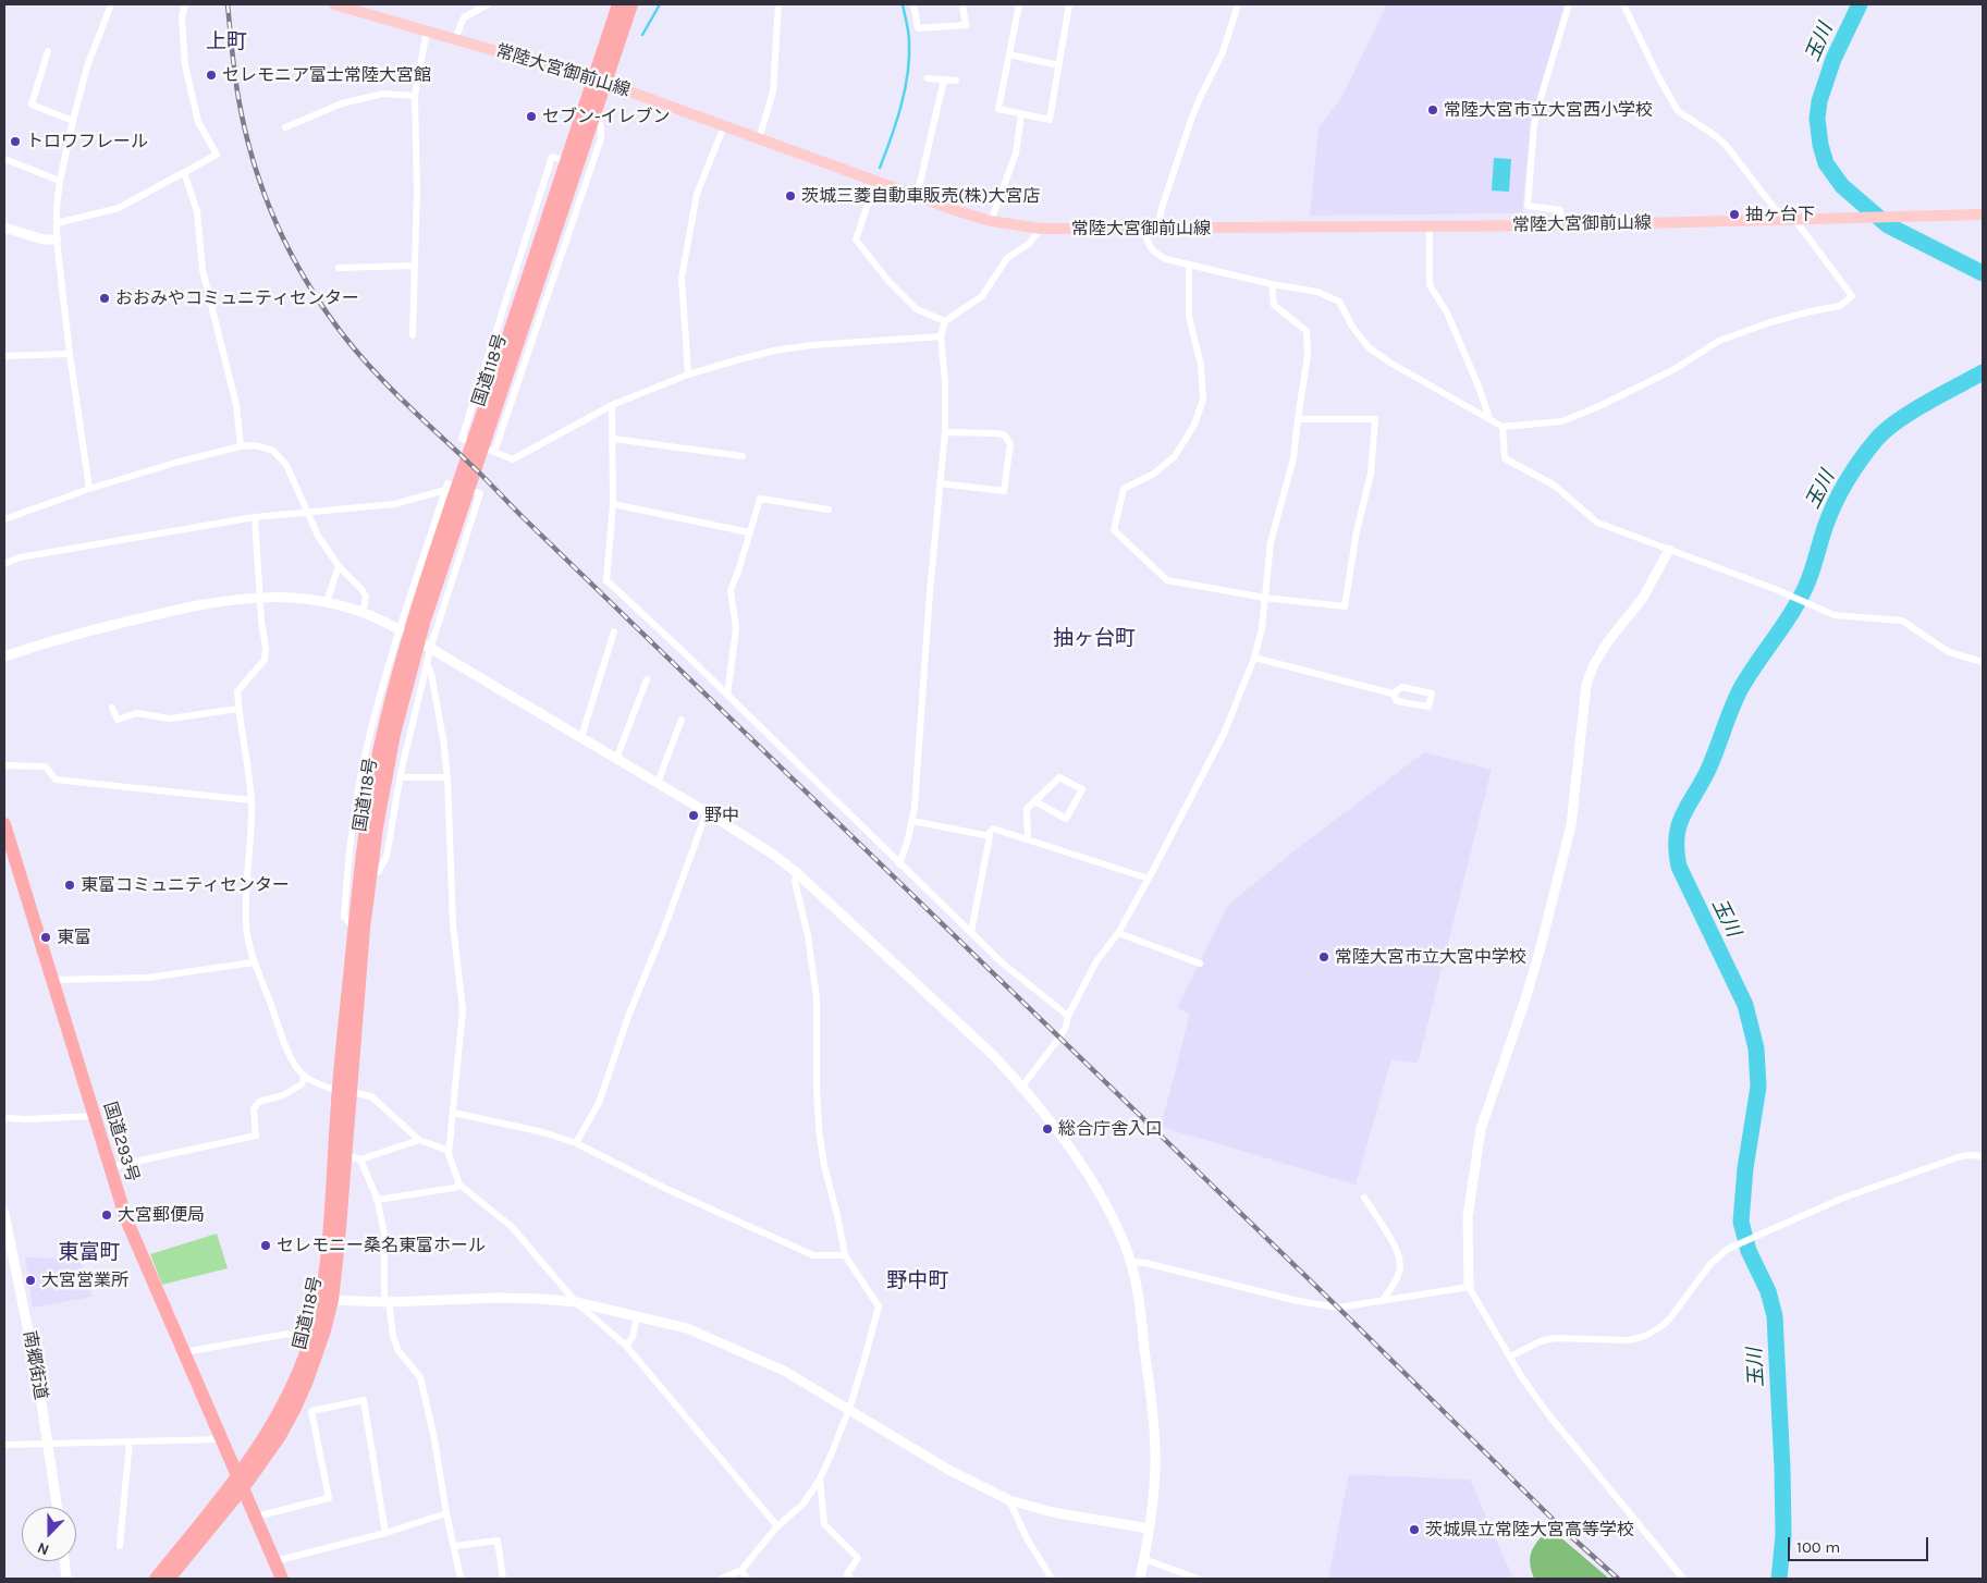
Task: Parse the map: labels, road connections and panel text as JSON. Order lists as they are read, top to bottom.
{
  "streets": {
    "highway": ["国道118号", "国道293号"],
    "main road": ["常陸大宮御前山線"],
    "street": ["南郷街道"]
  },
  "crossings": [
    ["常陸大宮御前山線", "国道118号"],
    ["国道118号", "国道293号"]
  ],
  "districts": [
    "上町",
    "抽ヶ台町",
    "東富町",
    "野中町"
  ],
  "water": ["玉川"],
  "places": [
    "セレモニア富士常陸大宮館",
    "常陸大宮市立大宮西小学校",
    "セブン-イレブン",
    "トロワフレール",
    "茨城三菱自動車販売(株)大宮店",
    "抽ヶ台下",
    "おおみやコミュニティセンター",
    "野中",
    "東富コミュニティセンター",
    "東富",
    "常陸大宮市立大宮中学校",
    "総合庁舎入口",
    "大宮郵便局",
    "セレモニー桑名東富ホール",
    "大宮営業所",
    "茨城県立常陸大宮高等学校"
  ],
  "scale_bar": "100 m",
  "north": "bottom"
}
